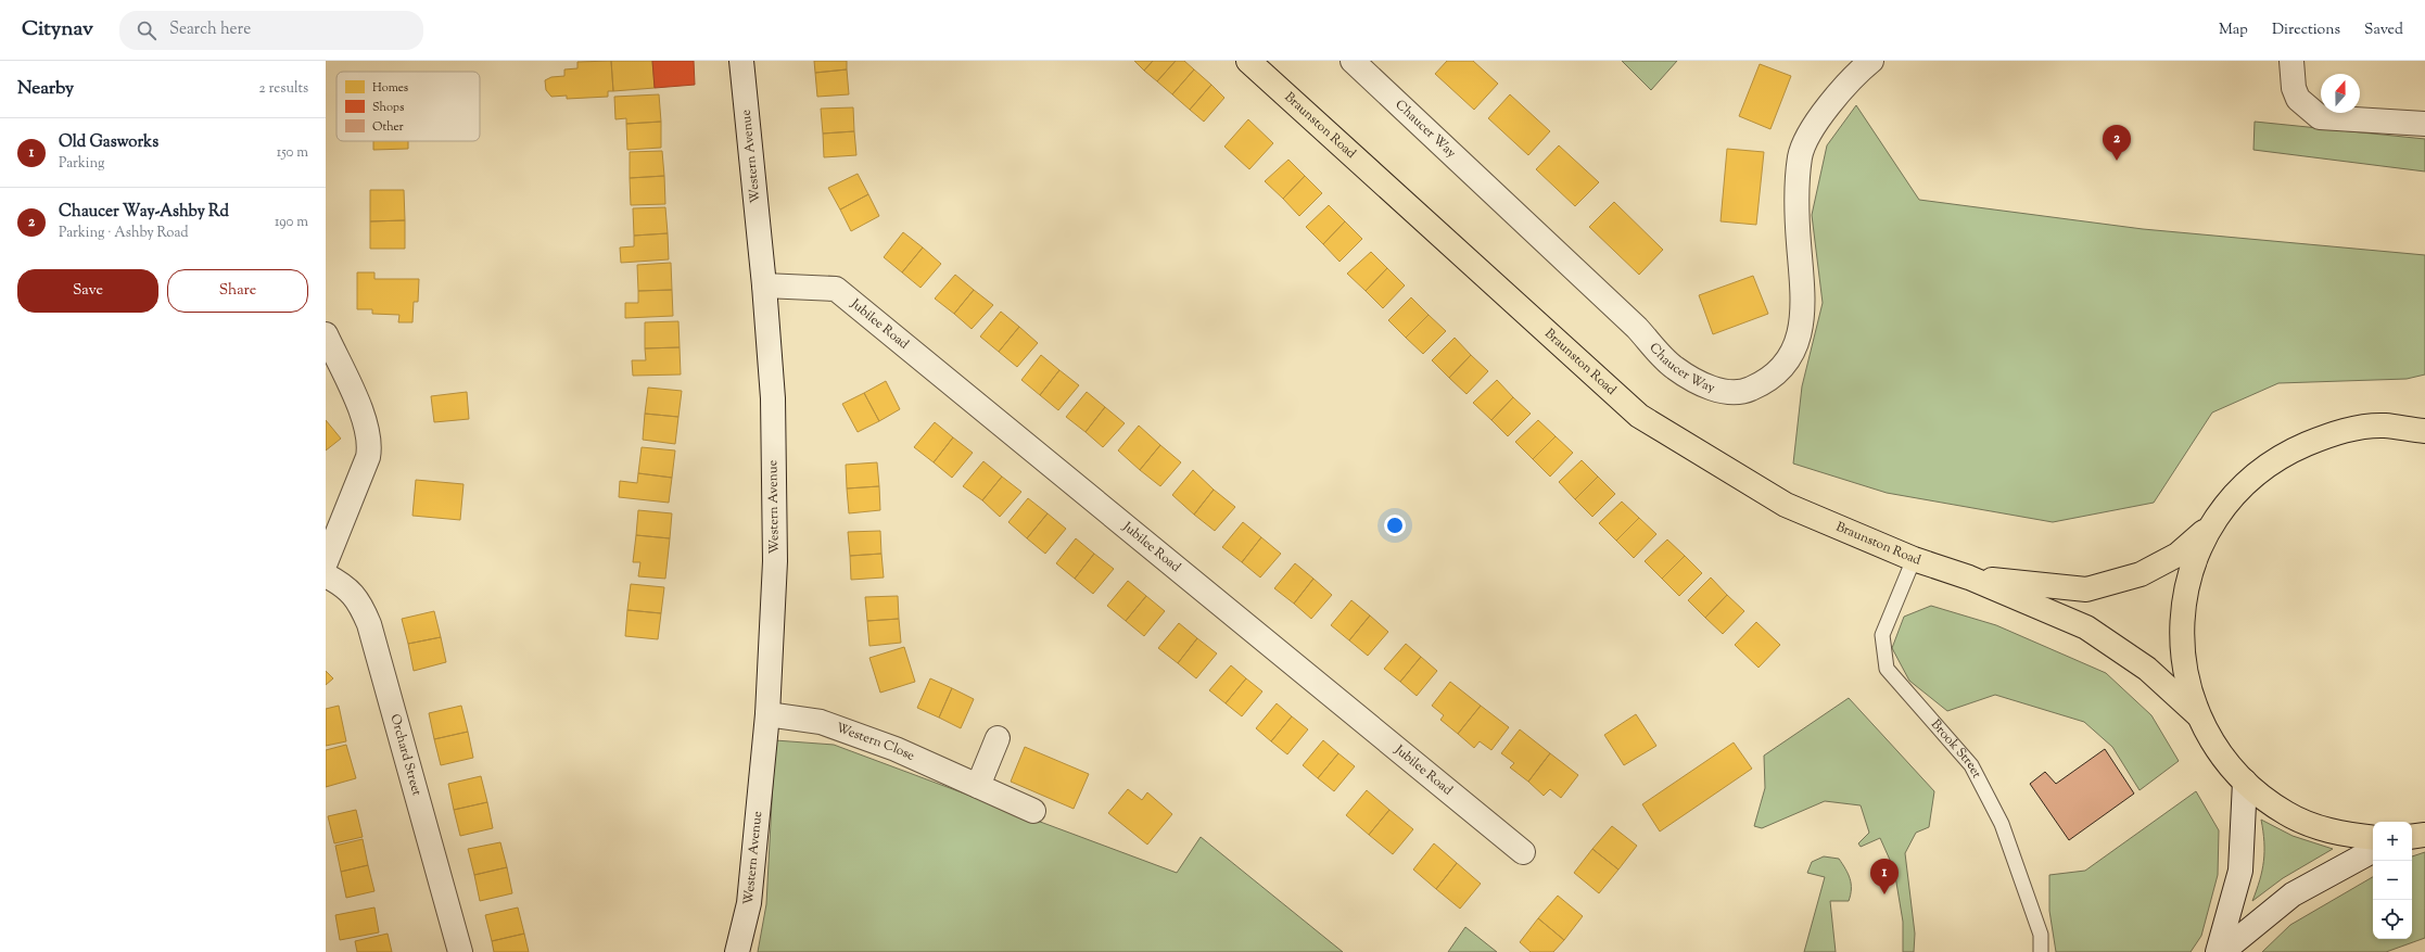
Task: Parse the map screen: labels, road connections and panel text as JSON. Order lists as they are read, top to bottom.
{
  "streets": {
    "main road": ["Braunston Road"],
    "street": [
      "Chaucer Way",
      "Western Avenue",
      "Jubilee Road",
      "Western Close",
      "Orchard Street"
    ],
    "lane": ["Brook Street"]
  },
  "crossings": [
    ["Braunston Road", "Brook Street"],
    ["Western Avenue", "Jubilee Road"],
    ["Western Avenue", "Western Close"]
  ],
  "legend": ["Homes", "Shops", "Other"],
  "north": "top",
  "page": {
    "header": "Citynav",
    "search": "Search here",
    "nav": ["Map", "Directions", "Saved"],
    "heading": ["Nearby", "2 results"],
    "list": [
      {
        "mark": "1",
        "name": "Old Gasworks",
        "note": "Parking",
        "value": "150 m"
      },
      {
        "mark": "2",
        "name": "Chaucer Way-Ashby Rd",
        "note": "Parking · Ashby Road",
        "value": "190 m"
      }
    ],
    "pins": ["2", "1"],
    "buttons": ["Save", "Share"],
    "map_buttons": ["+", "−"]
  }
}
